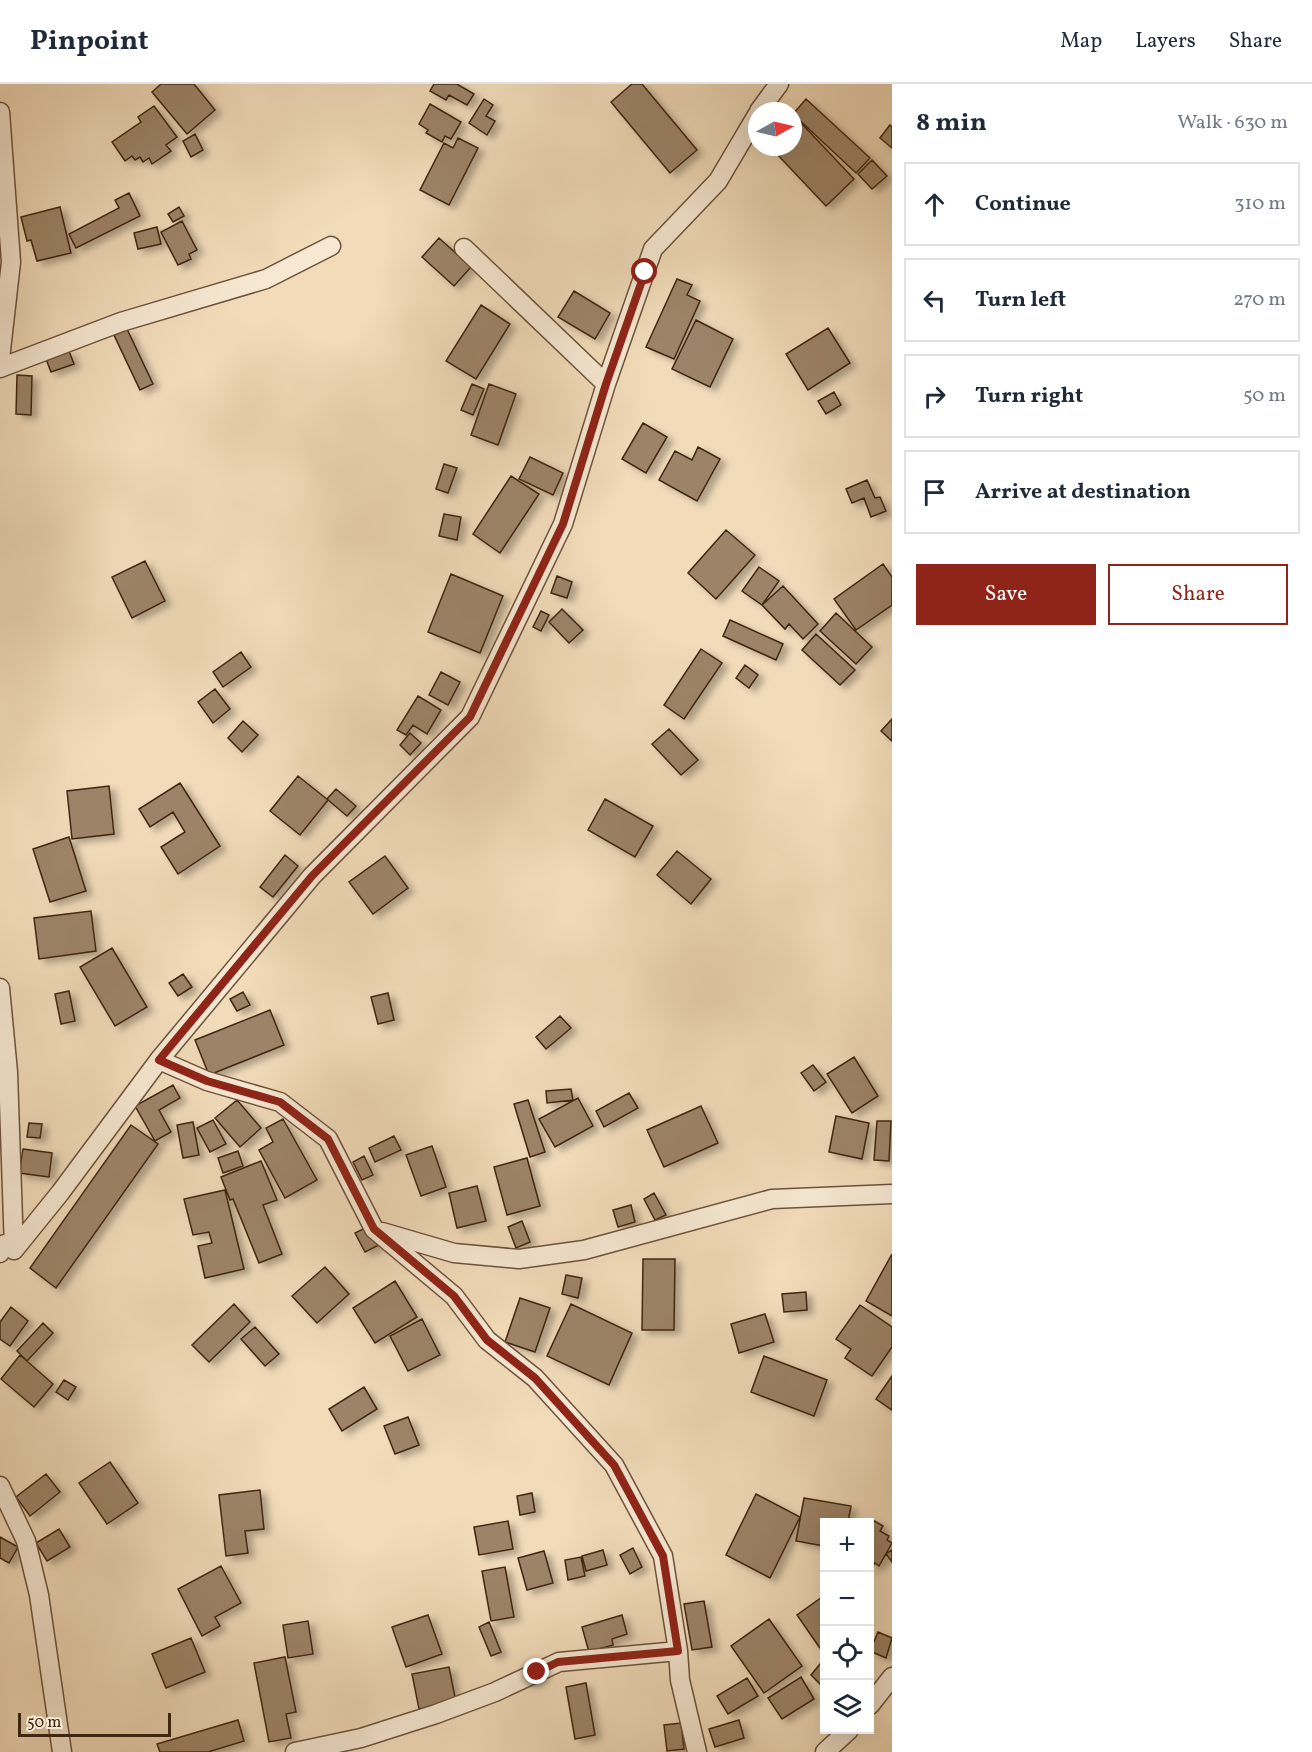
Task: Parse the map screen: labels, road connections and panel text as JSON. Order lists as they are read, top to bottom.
{
  "scale_bar": "50 m",
  "north": "right",
  "page": {
    "header": "Pinpoint",
    "nav": ["Map", "Layers", "Share"],
    "heading": ["8 min", "Walk · 630 m"],
    "list": [
      ["Continue", "310 m"],
      ["Turn left", "270 m"],
      ["Turn right", "50 m"],
      "Arrive at destination"
    ],
    "buttons": ["Save", "Share"],
    "map_buttons": ["+", "−"],
    "scale": "50 m"
  }
}
